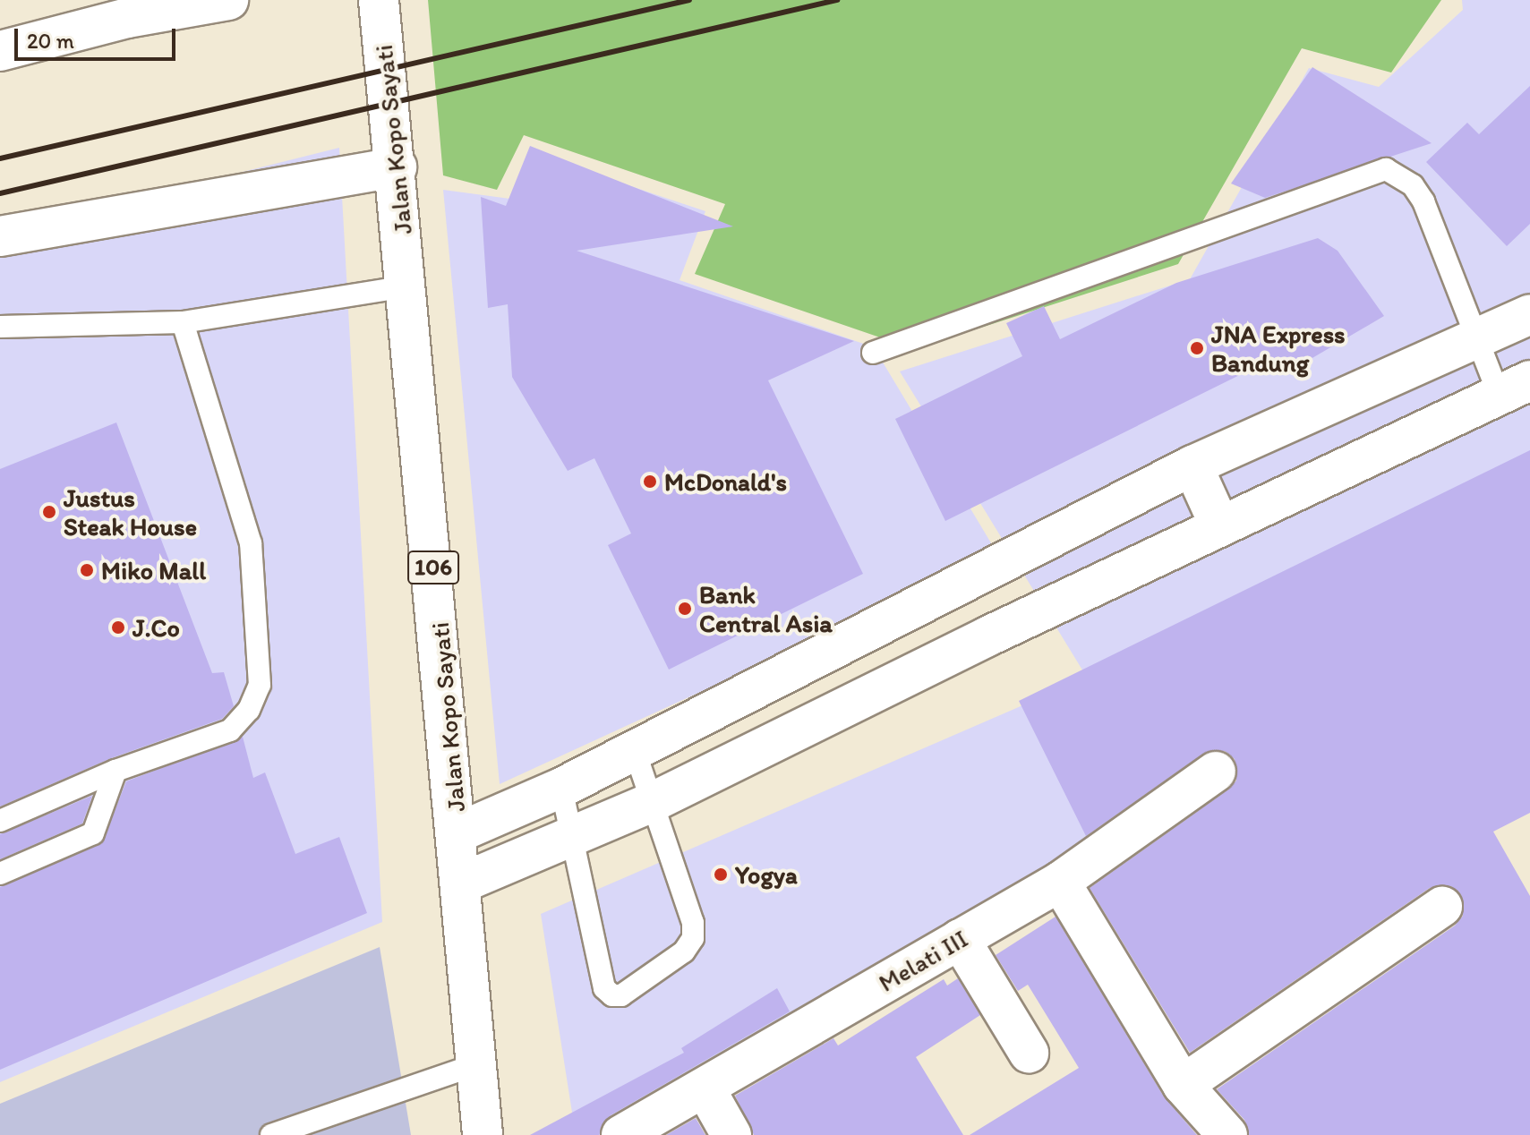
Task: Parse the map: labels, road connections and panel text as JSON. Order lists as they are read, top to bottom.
{
  "streets": {
    "street": ["Jalan Kopo Sayati", "106", "Melati III"]
  },
  "places": [
    "JNA Express Bandung",
    "McDonald's",
    "Justus Steak House",
    "Miko Mall",
    "Bank Central Asia",
    "J.Co",
    "Yogya"
  ],
  "scale_bar": "20 m"
}
